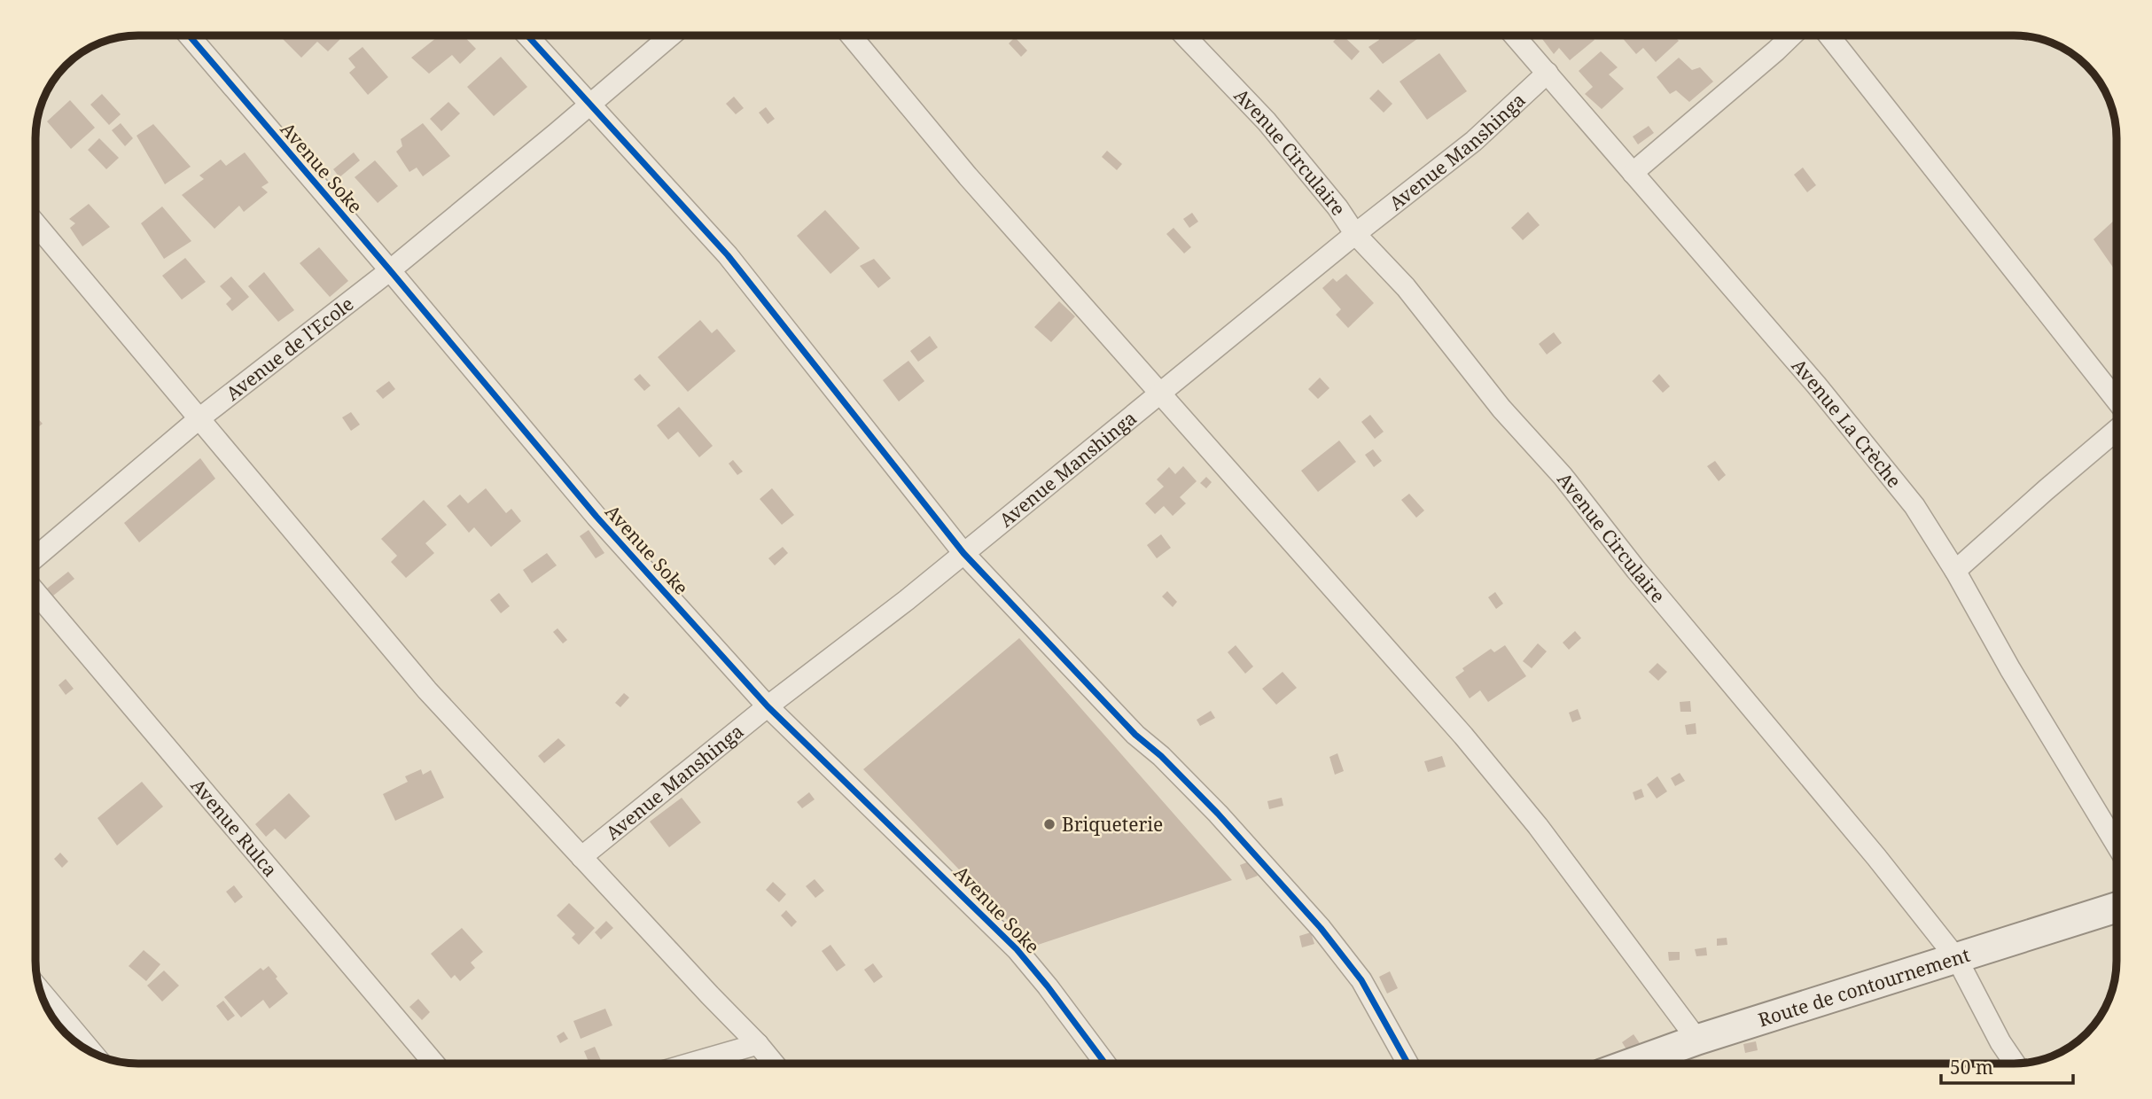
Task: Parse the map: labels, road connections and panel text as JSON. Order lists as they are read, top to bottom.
{
  "streets": {
    "street": [
      "Avenue Manshinga",
      "Avenue Circulaire",
      "Avenue Soke",
      "Avenue de l'Ecole",
      "Avenue La Crèche",
      "Avenue Rulca",
      "Route de contournement"
    ]
  },
  "crossings": [
    ["Avenue Manshinga", "Avenue Circulaire"],
    ["Avenue Manshinga", "Avenue Soke"],
    ["Avenue Manshinga", "Avenue La Crèche"],
    ["Avenue Circulaire", "Route de contournement"],
    ["Avenue Soke", "Avenue de l'Ecole"]
  ],
  "places": ["Briqueterie"],
  "scale_bar": "50 m"
}
